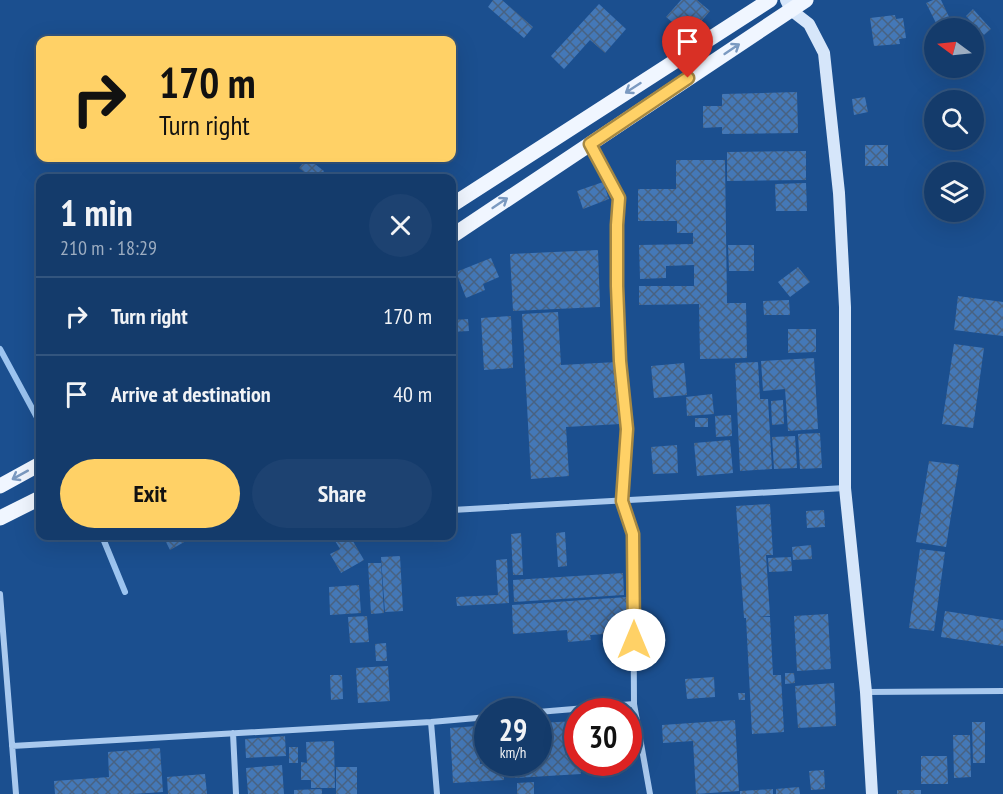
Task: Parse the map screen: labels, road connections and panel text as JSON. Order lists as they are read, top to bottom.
{
  "north": "left",
  "page": {
    "turn": ["170 m", "Turn right"],
    "heading": ["1 min", "210 m · 18:29"],
    "list": [
      {
        "name": "Turn right",
        "value": "170 m"
      },
      {
        "name": "Arrive at destination",
        "value": "40 m"
      }
    ],
    "buttons": ["Exit", "Share"],
    "speed": "29 km/h",
    "limit": "30"
  }
}
